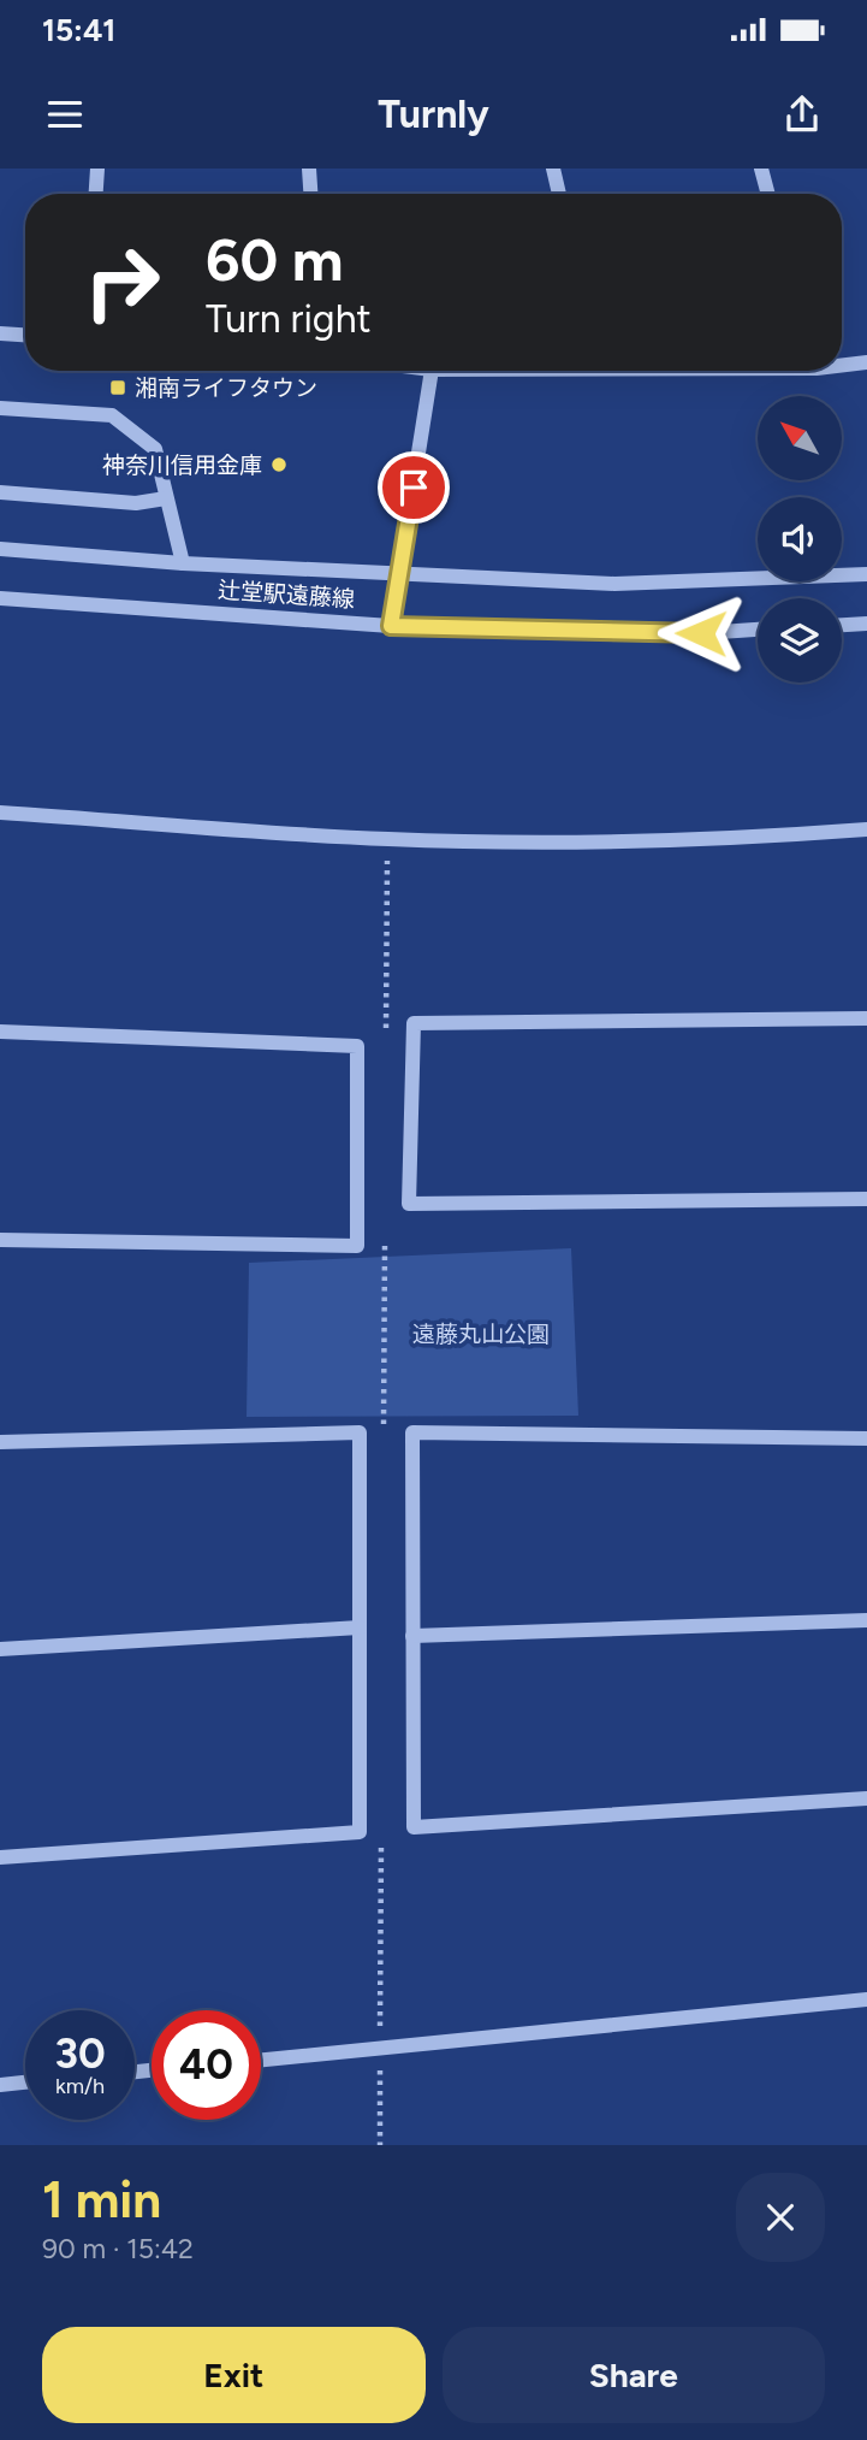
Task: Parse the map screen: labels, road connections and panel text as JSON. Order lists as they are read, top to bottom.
{
  "streets": {
    "street": ["辻堂駅遠藤線"]
  },
  "parks": ["遠藤丸山公園"],
  "places": {
    "transit": ["湘南ライフタウン"],
    "other": ["神奈川信用金庫"]
  },
  "north": "top left",
  "page": {
    "status": "15:41",
    "header": "Turnly",
    "turn": ["60 m", "Turn right"],
    "speed": "30 km/h",
    "limit": "40",
    "heading": ["1 min", "90 m · 15:42"],
    "buttons": ["Exit", "Share"]
  }
}
